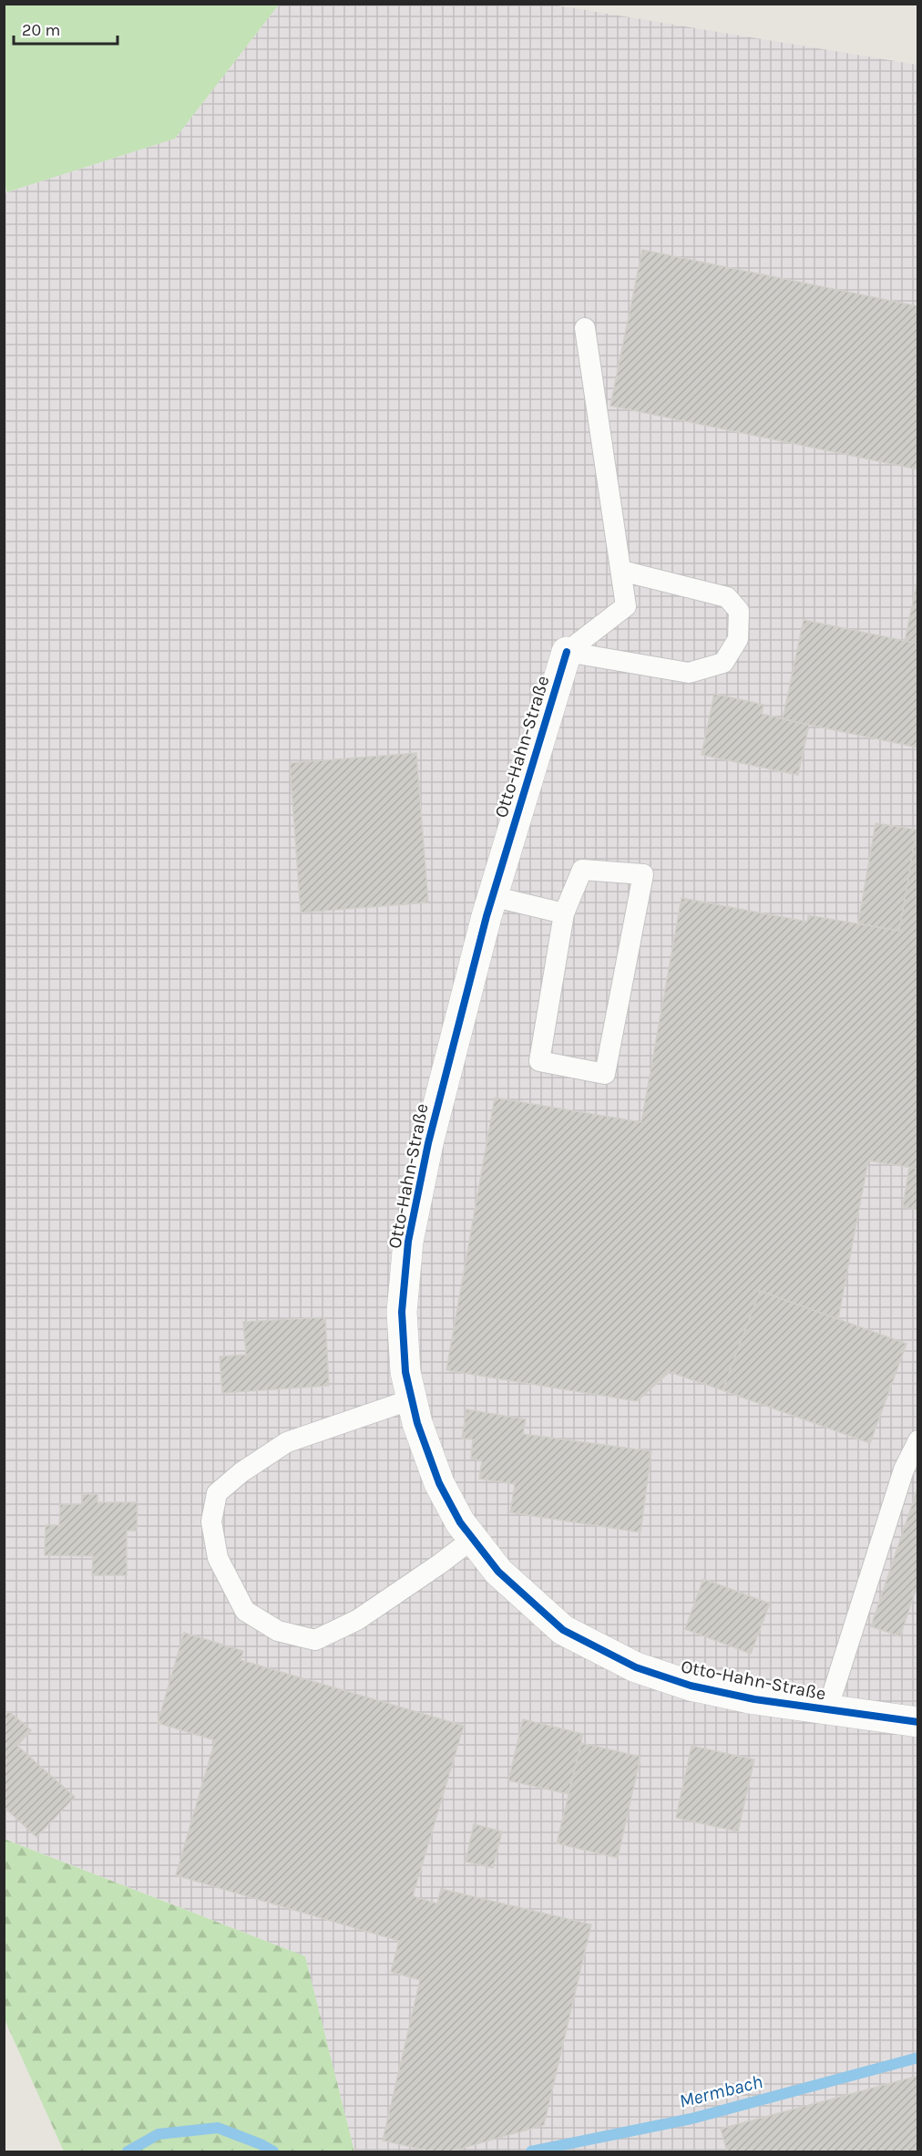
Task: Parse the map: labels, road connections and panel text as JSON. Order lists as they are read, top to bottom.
{
  "streets": {
    "street": ["Otto-Hahn-Straße"]
  },
  "water": ["Mermbach"],
  "scale_bar": "20 m"
}
